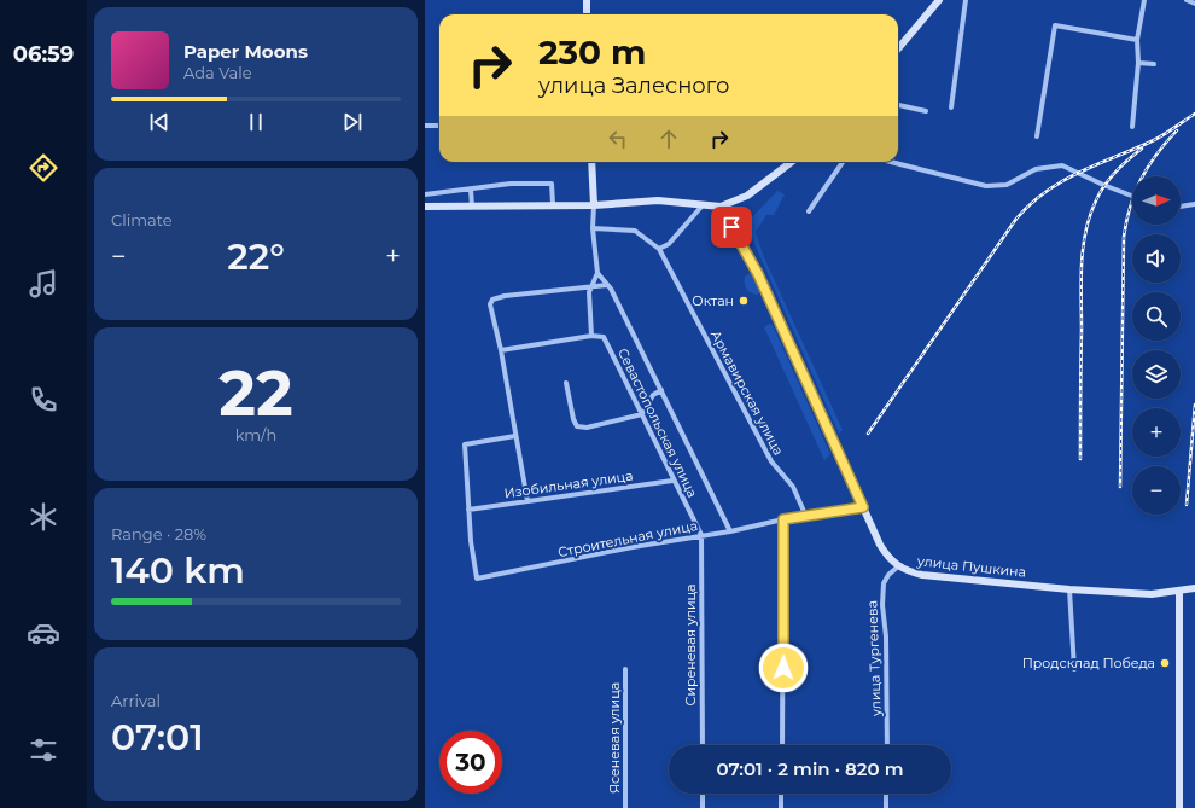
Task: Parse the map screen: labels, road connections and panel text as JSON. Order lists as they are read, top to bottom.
{
  "streets": {
    "main road": ["улица Пушкина"],
    "street": [
      "Армавирская улица",
      "Севастопольская улица",
      "Изобильная улица",
      "Строительная улица",
      "Сиреневая улица",
      "улица Тургенева",
      "Ясеневая улица"
    ]
  },
  "crossings": [
    ["Армавирская улица", "Строительная улица"],
    ["Севастопольская улица", "Изобильная улица"],
    ["Севастопольская улица", "Строительная улица"],
    ["Севастопольская улица", "Сиреневая улица"],
    ["Изобильная улица", "Строительная улица"],
    ["Строительная улица", "улица Пушкина"],
    ["Строительная улица", "Сиреневая улица"],
    ["улица Пушкина", "улица Тургенева"]
  ],
  "places": ["Октан", "Продсклад Победа"],
  "north": "right",
  "page": {
    "tabs": "06:59",
    "turn": ["230 m", "улица Залесного"],
    "song": ["Paper Moons", "Ada Vale"],
    "tile": [
      "Climate",
      ["22", "km/h"],
      ["Range · 28%", "140 km"],
      ["Arrival", "07:01"]
    ],
    "map_buttons": ["+", "−"],
    "heat": ["−", "22°", "+"],
    "limit": "30",
    "trip": "07:01 · 2 min · 820 m"
  }
}
